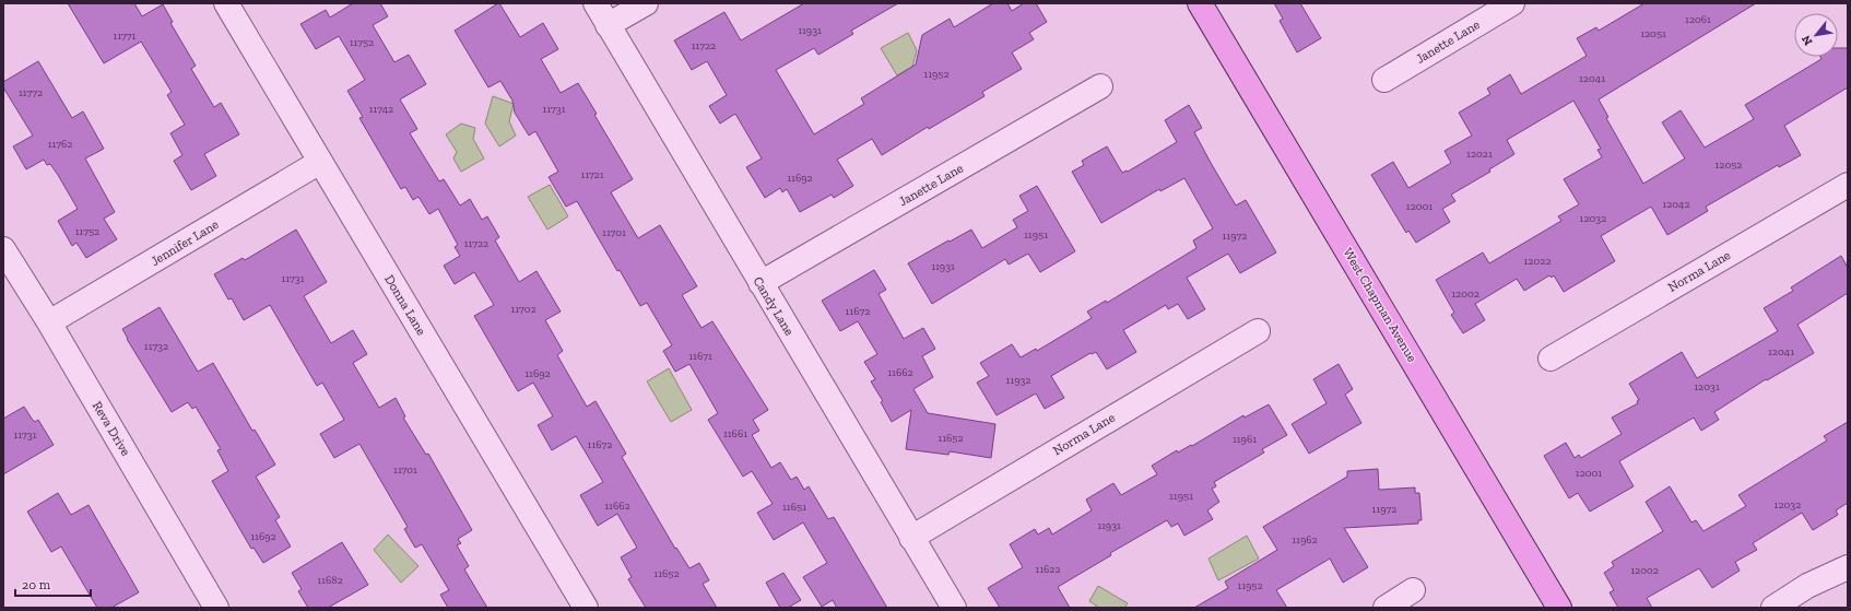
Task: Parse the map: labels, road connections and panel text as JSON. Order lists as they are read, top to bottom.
{
  "streets": {
    "main road": ["West Chapman Avenue"],
    "street": [
      "Janette Lane",
      "Jennifer Lane",
      "Norma Lane",
      "Donna Lane",
      "Candy Lane",
      "Reva Drive"
    ]
  },
  "crossings": [
    ["Janette Lane", "Candy Lane"],
    ["Jennifer Lane", "Donna Lane"],
    ["Jennifer Lane", "Reva Drive"],
    ["Norma Lane", "Candy Lane"]
  ],
  "house_numbers": [
    "12061",
    "11931",
    "12051",
    "11771",
    "11752",
    "11722",
    "11952",
    "12041",
    "11772",
    "11742",
    "11731",
    "11762",
    "12021",
    "12052",
    "11721",
    "11692",
    "12042",
    "12001",
    "12032",
    "11752",
    "11701",
    "11951",
    "11972",
    "11722",
    "12022",
    "11931",
    "11731",
    "12002",
    "11702",
    "11672",
    "11732",
    "12041",
    "11671",
    "11662",
    "11692",
    "11932",
    "12031",
    "11661",
    "11731",
    "11652",
    "11961",
    "11672",
    "11701",
    "12001",
    "11951",
    "12032",
    "11662",
    "11651",
    "11972",
    "11931",
    "11692",
    "11962",
    "11622",
    "12002",
    "11652",
    "11682",
    "11952"
  ],
  "scale_bar": "20 m",
  "north": "bottom left"
}
